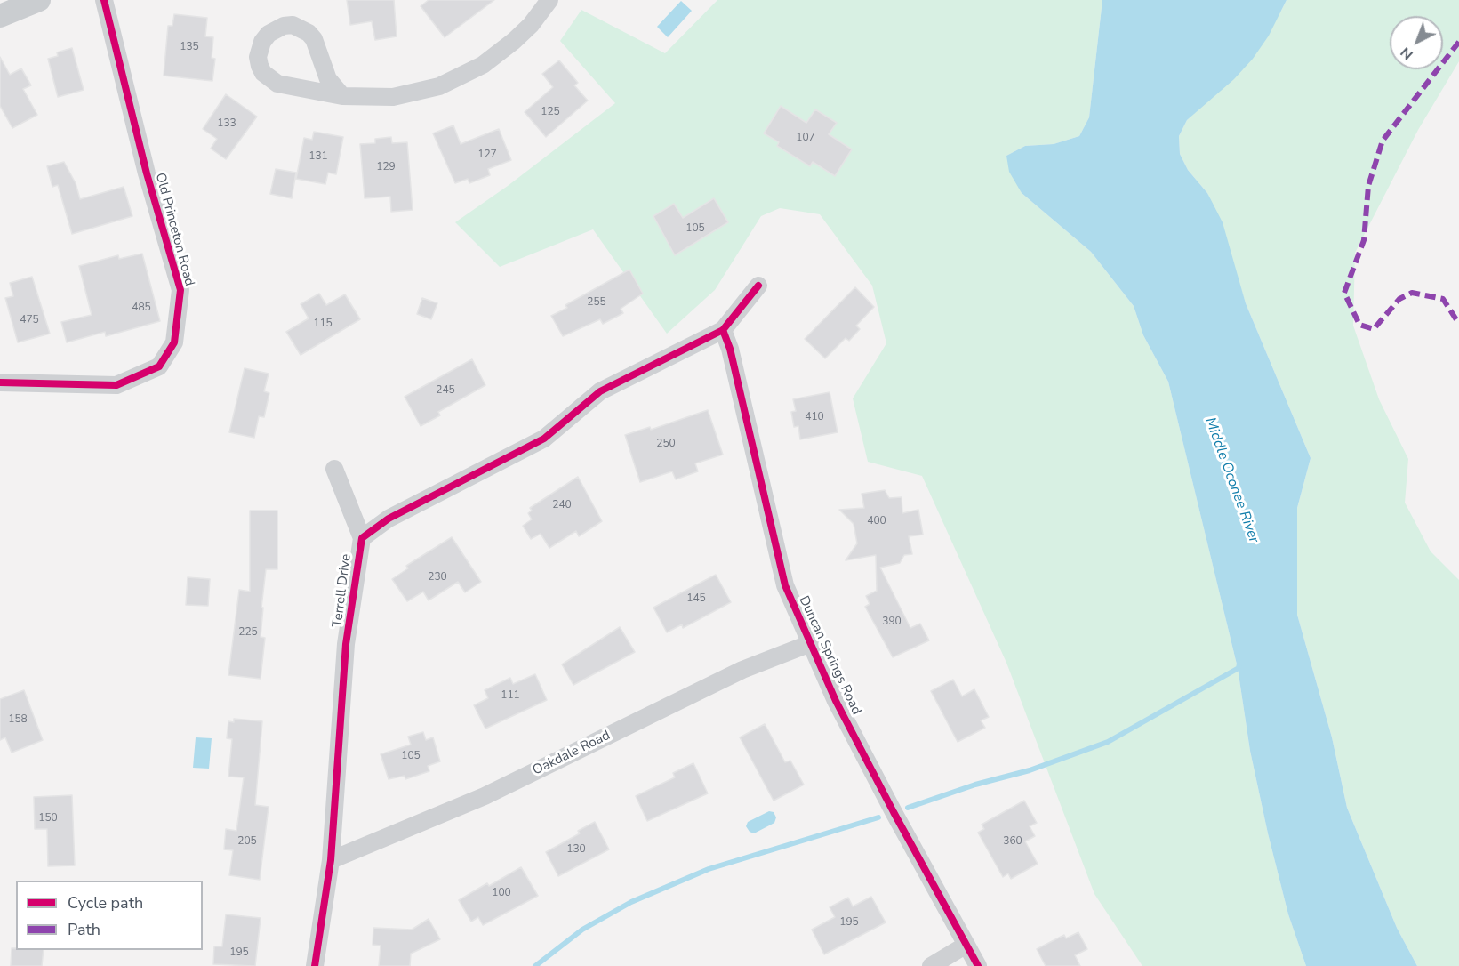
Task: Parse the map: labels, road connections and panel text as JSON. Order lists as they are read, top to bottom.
{
  "streets": {
    "street": [
      "Old Princeton Road",
      "Terrell Drive",
      "Duncan Springs Road",
      "Oakdale Road"
    ]
  },
  "crossings": [
    ["Terrell Drive", "Duncan Springs Road"],
    ["Terrell Drive", "Oakdale Road"],
    ["Duncan Springs Road", "Oakdale Road"]
  ],
  "water": ["Middle Oconee River"],
  "house_numbers": [
    "135",
    "125",
    "133",
    "107",
    "127",
    "131",
    "129",
    "105",
    "255",
    "485",
    "475",
    "115",
    "245",
    "410",
    "250",
    "240",
    "400",
    "230",
    "145",
    "390",
    "225",
    "111",
    "158",
    "105",
    "150",
    "205",
    "360",
    "130",
    "100",
    "195",
    "195"
  ],
  "legend": ["Cycle path", "Path"],
  "north": "bottom left"
}
